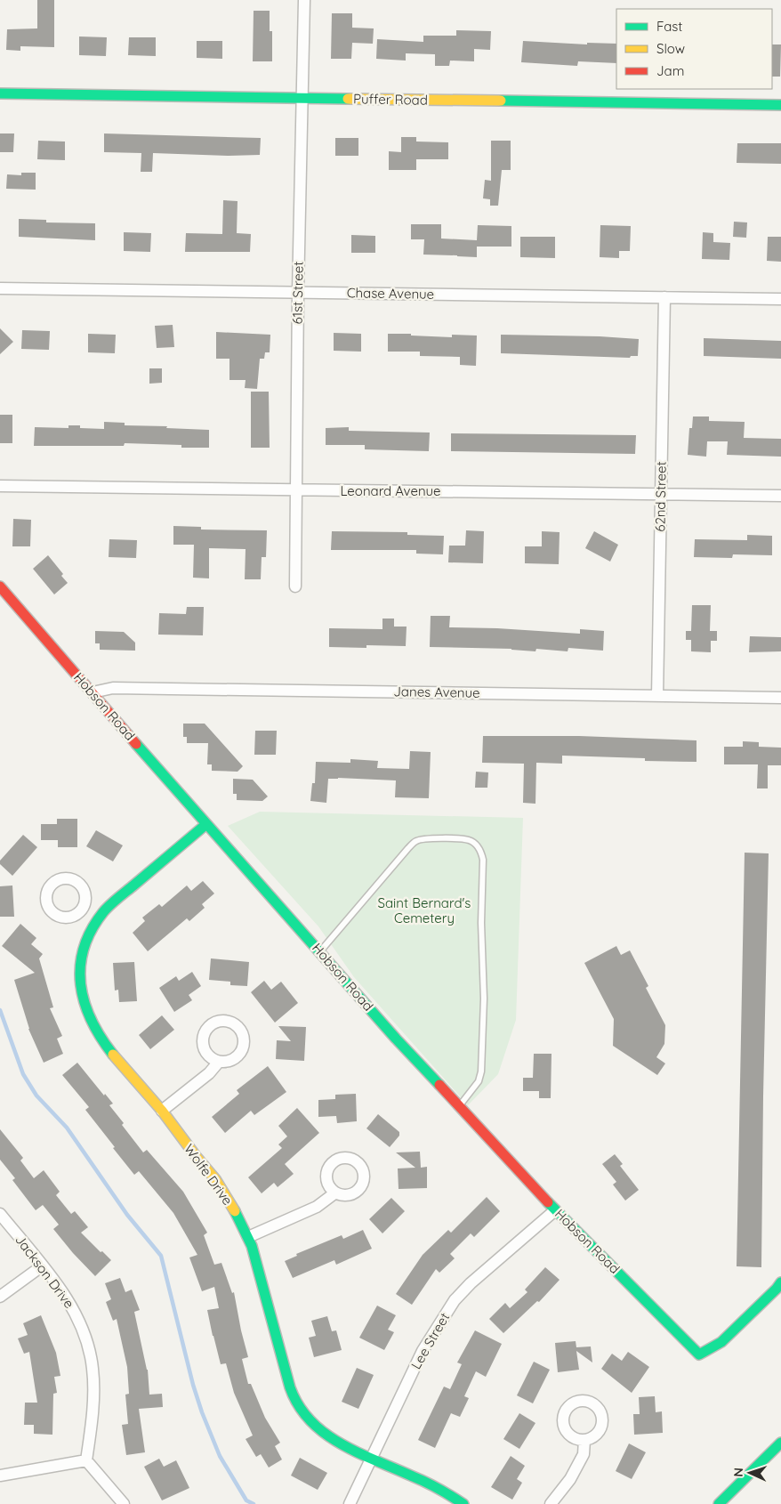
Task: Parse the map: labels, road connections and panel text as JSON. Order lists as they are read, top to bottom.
{
  "streets": {
    "main road": ["Puffer Road", "Hobson Road", "Wolfe Drive"],
    "street": [
      "61st Street",
      "Chase Avenue",
      "Leonard Avenue",
      "62nd Street",
      "Janes Avenue",
      "Jackson Drive",
      "Lee Street"
    ]
  },
  "crossings": [
    ["Puffer Road", "61st Street"],
    ["61st Street", "Chase Avenue"],
    ["61st Street", "Leonard Avenue"],
    ["Chase Avenue", "62nd Street"],
    ["Leonard Avenue", "62nd Street"],
    ["62nd Street", "Janes Avenue"],
    ["Janes Avenue", "Hobson Road"],
    ["Hobson Road", "Wolfe Drive"],
    ["Hobson Road", "Lee Street"],
    ["Wolfe Drive", "Lee Street"]
  ],
  "parks": ["Saint Bernard's Cemetery"],
  "legend": ["Fast", "Slow", "Jam"],
  "north": "left"
}
